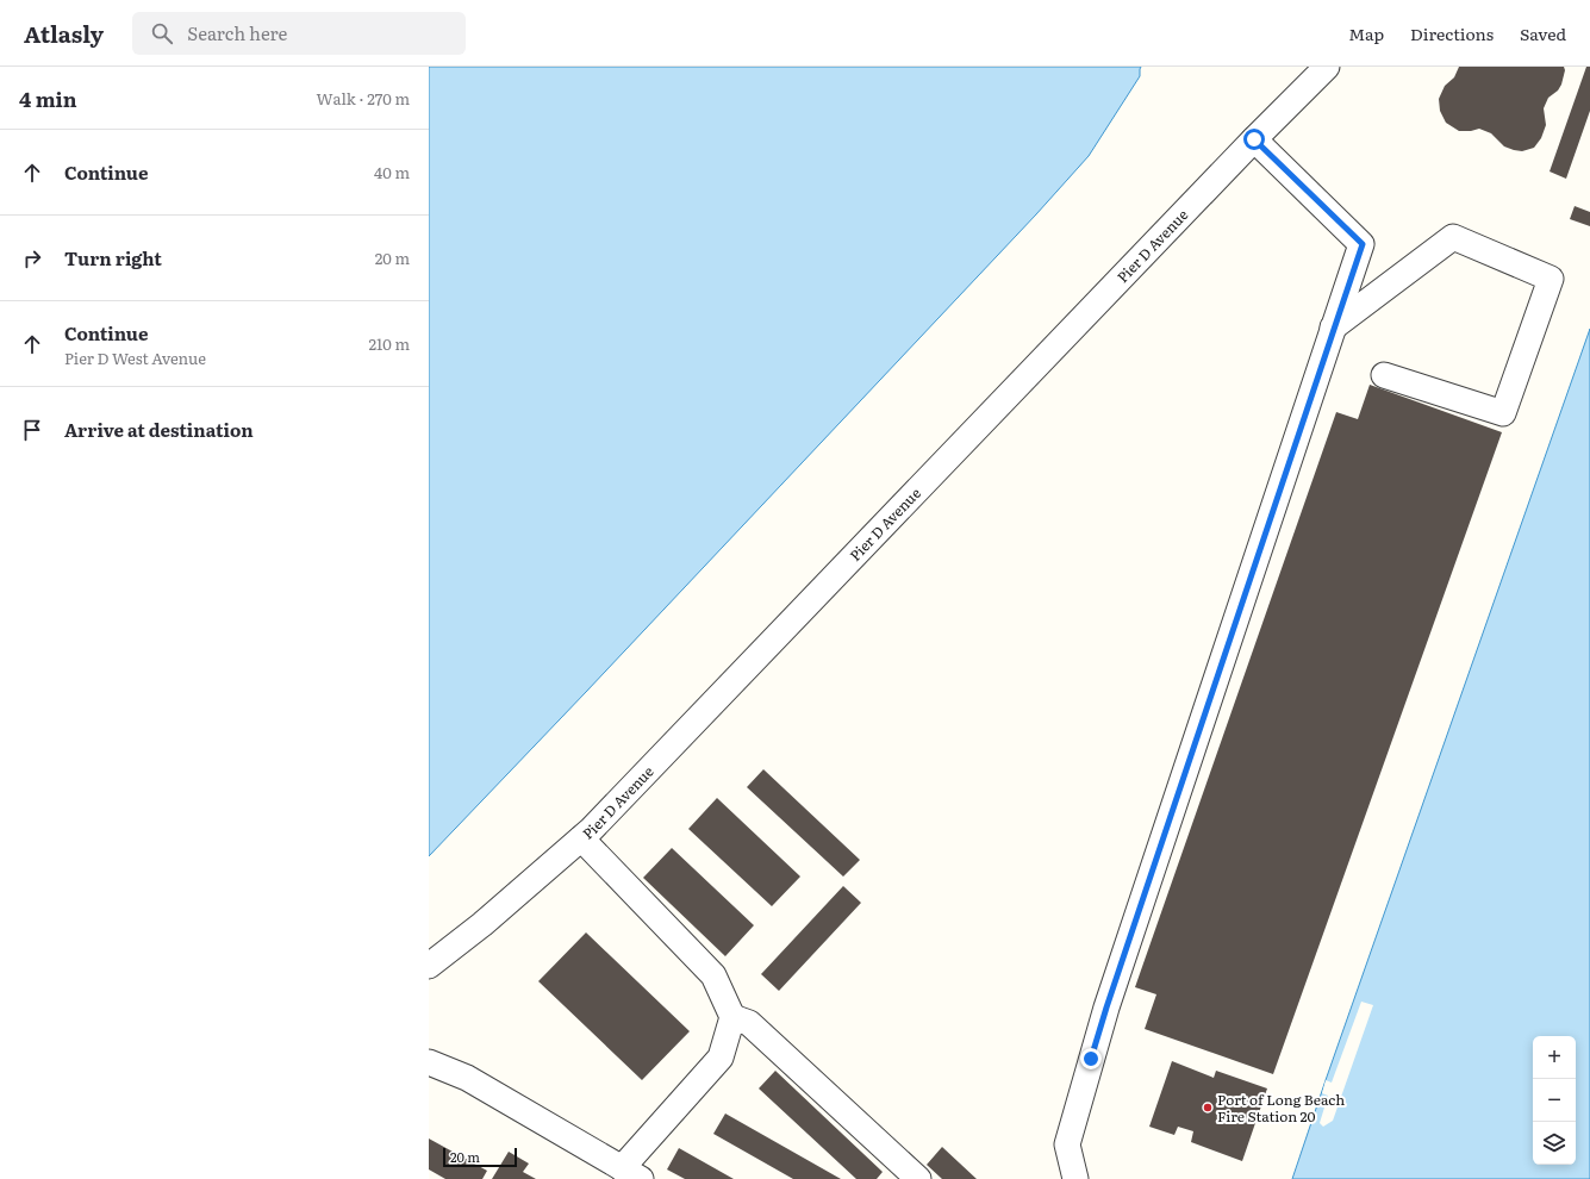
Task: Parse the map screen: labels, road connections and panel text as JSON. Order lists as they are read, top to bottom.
{
  "streets": {
    "street": ["Pier D Avenue"]
  },
  "places": ["Port of Long Beach Fire Station 20"],
  "scale_bar": "20 m",
  "page": {
    "header": "Atlasly",
    "search": "Search here",
    "nav": ["Map", "Directions", "Saved"],
    "heading": ["4 min", "Walk · 270 m"],
    "list": [
      ["Continue", "40 m"],
      ["Turn right", "20 m"],
      ["Continue", "Pier D West Avenue", "210 m"],
      "Arrive at destination"
    ],
    "map_buttons": ["+", "−"],
    "scale": "20 m"
  }
}
